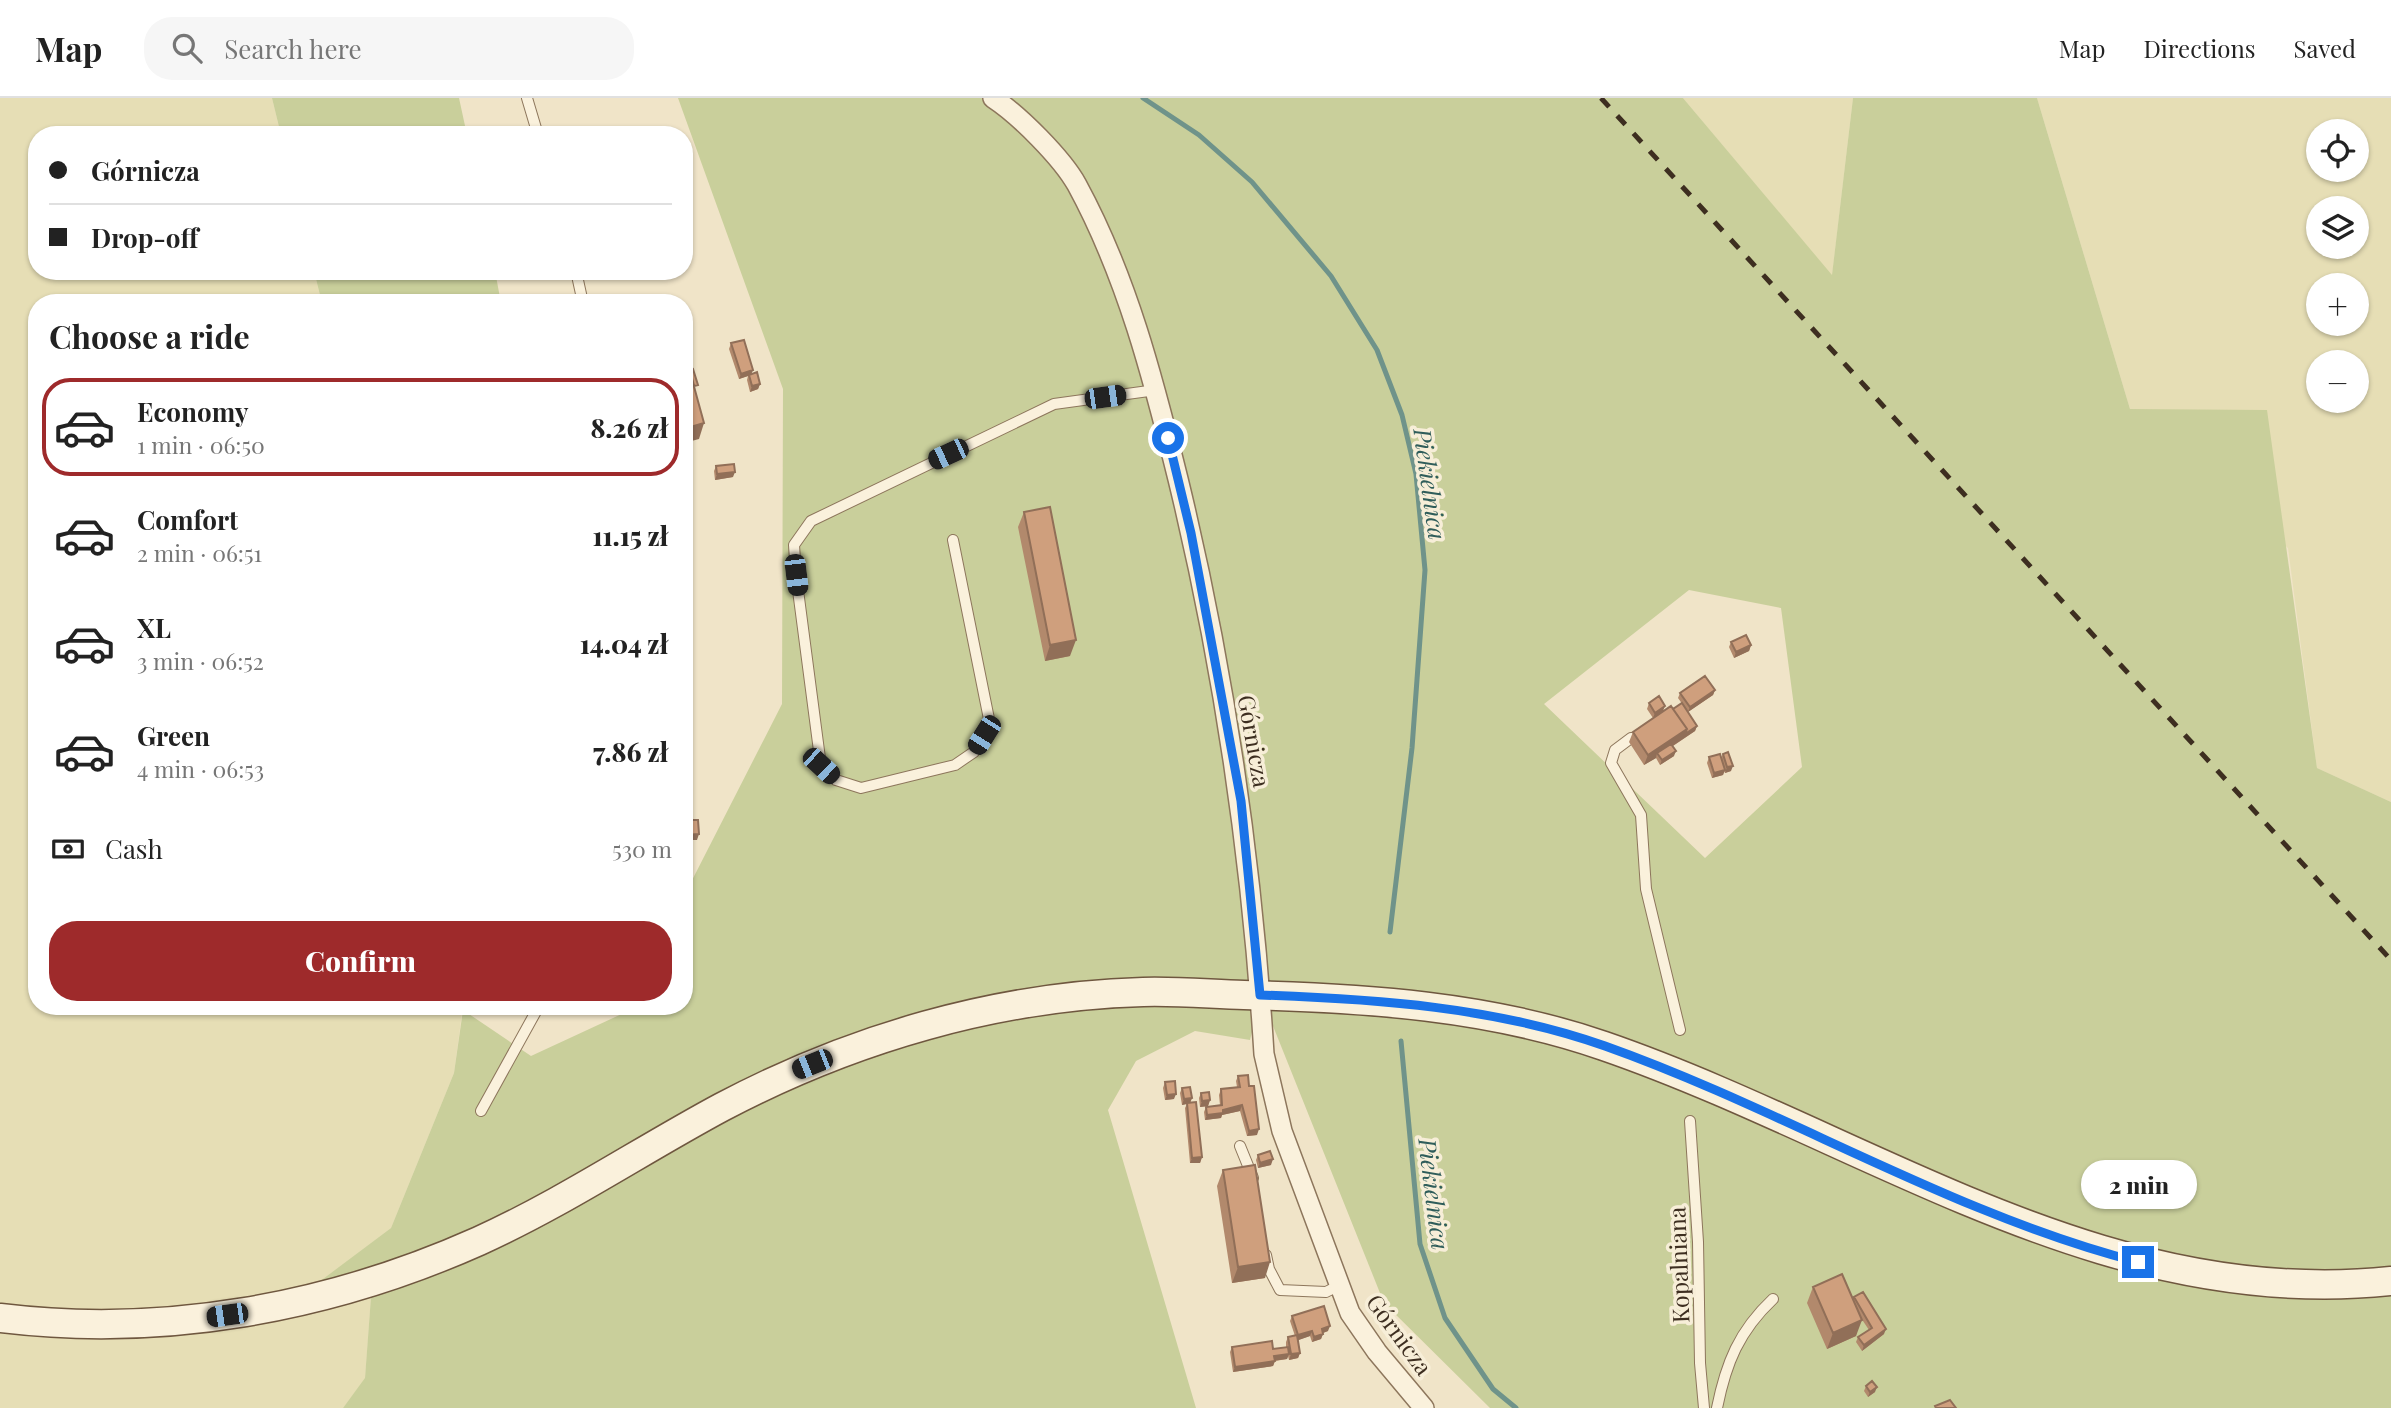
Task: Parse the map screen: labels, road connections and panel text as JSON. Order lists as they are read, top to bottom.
{
  "streets": {
    "street": ["Górnicza"],
    "lane": ["Kopalniana"]
  },
  "water": ["Piekielnica"],
  "page": {
    "header": "Map",
    "search": "Search here",
    "nav": ["Map", "Directions", "Saved"],
    "map_buttons": ["+", "−"],
    "banner": ["Górnicza", "Drop-off"],
    "heading": "Choose a ride",
    "list": [
      {
        "name": "Economy",
        "note": "1 min · 06:50",
        "value": "8.26 zł"
      },
      {
        "name": "Comfort",
        "note": "2 min · 06:51",
        "value": "11.15 zł"
      },
      {
        "name": "XL",
        "note": "3 min · 06:52",
        "value": "14.04 zł"
      },
      {
        "name": "Green",
        "note": "4 min · 06:53",
        "value": "7.86 zł"
      }
    ],
    "pay": ["Cash", "530 m"],
    "buttons": "Confirm",
    "bubble": "2 min"
  }
}
